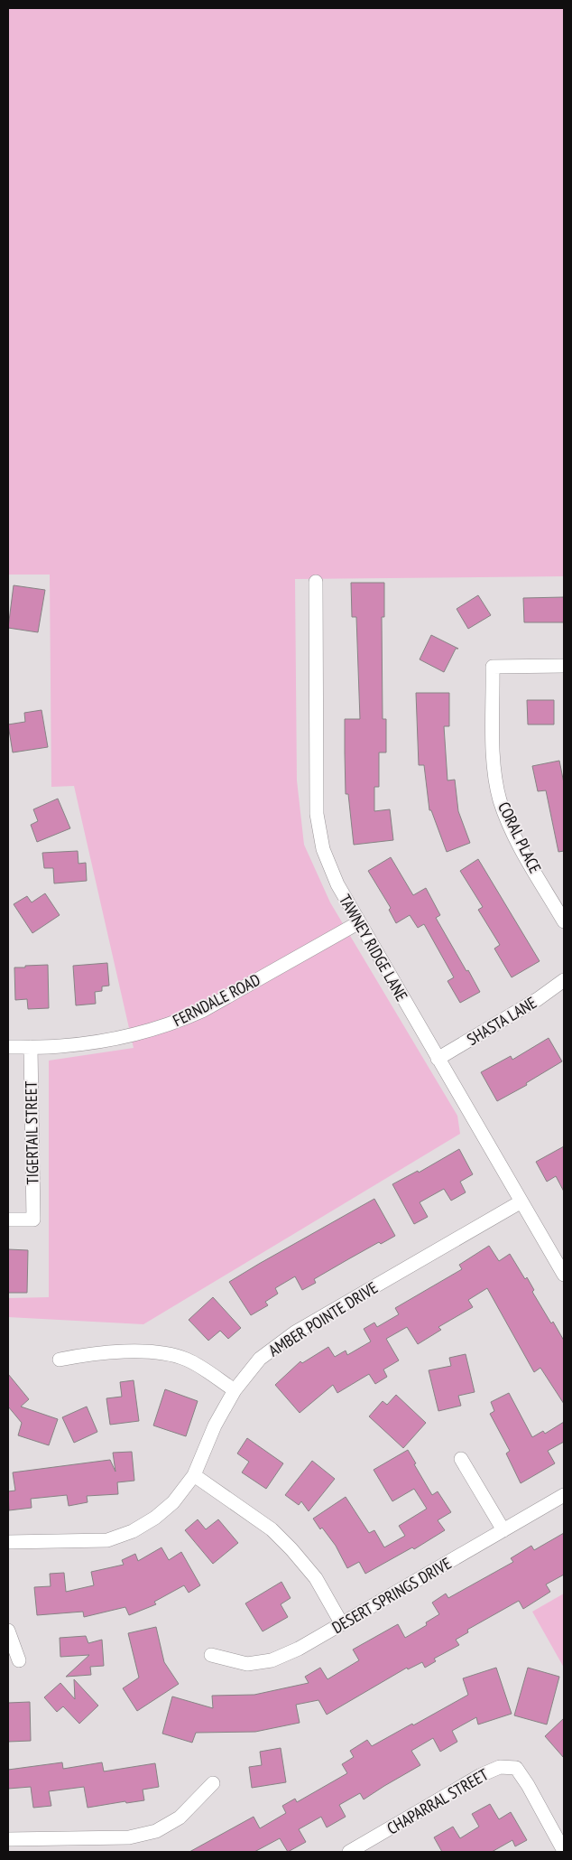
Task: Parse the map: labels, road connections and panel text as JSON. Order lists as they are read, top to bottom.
{
  "streets": {
    "street": [
      "CORAL PLACE",
      "TAWNEY RIDGE LANE",
      "FERNDALE ROAD",
      "SHASTA LANE",
      "TIGERTAIL STREET",
      "AMBER POINTE DRIVE",
      "DESERT SPRINGS DRIVE",
      "CHAPARRAL STREET"
    ]
  },
  "crossings": [
    ["TAWNEY RIDGE LANE", "FERNDALE ROAD"],
    ["TAWNEY RIDGE LANE", "SHASTA LANE"],
    ["TAWNEY RIDGE LANE", "AMBER POINTE DRIVE"],
    ["FERNDALE ROAD", "TIGERTAIL STREET"]
  ]
}
